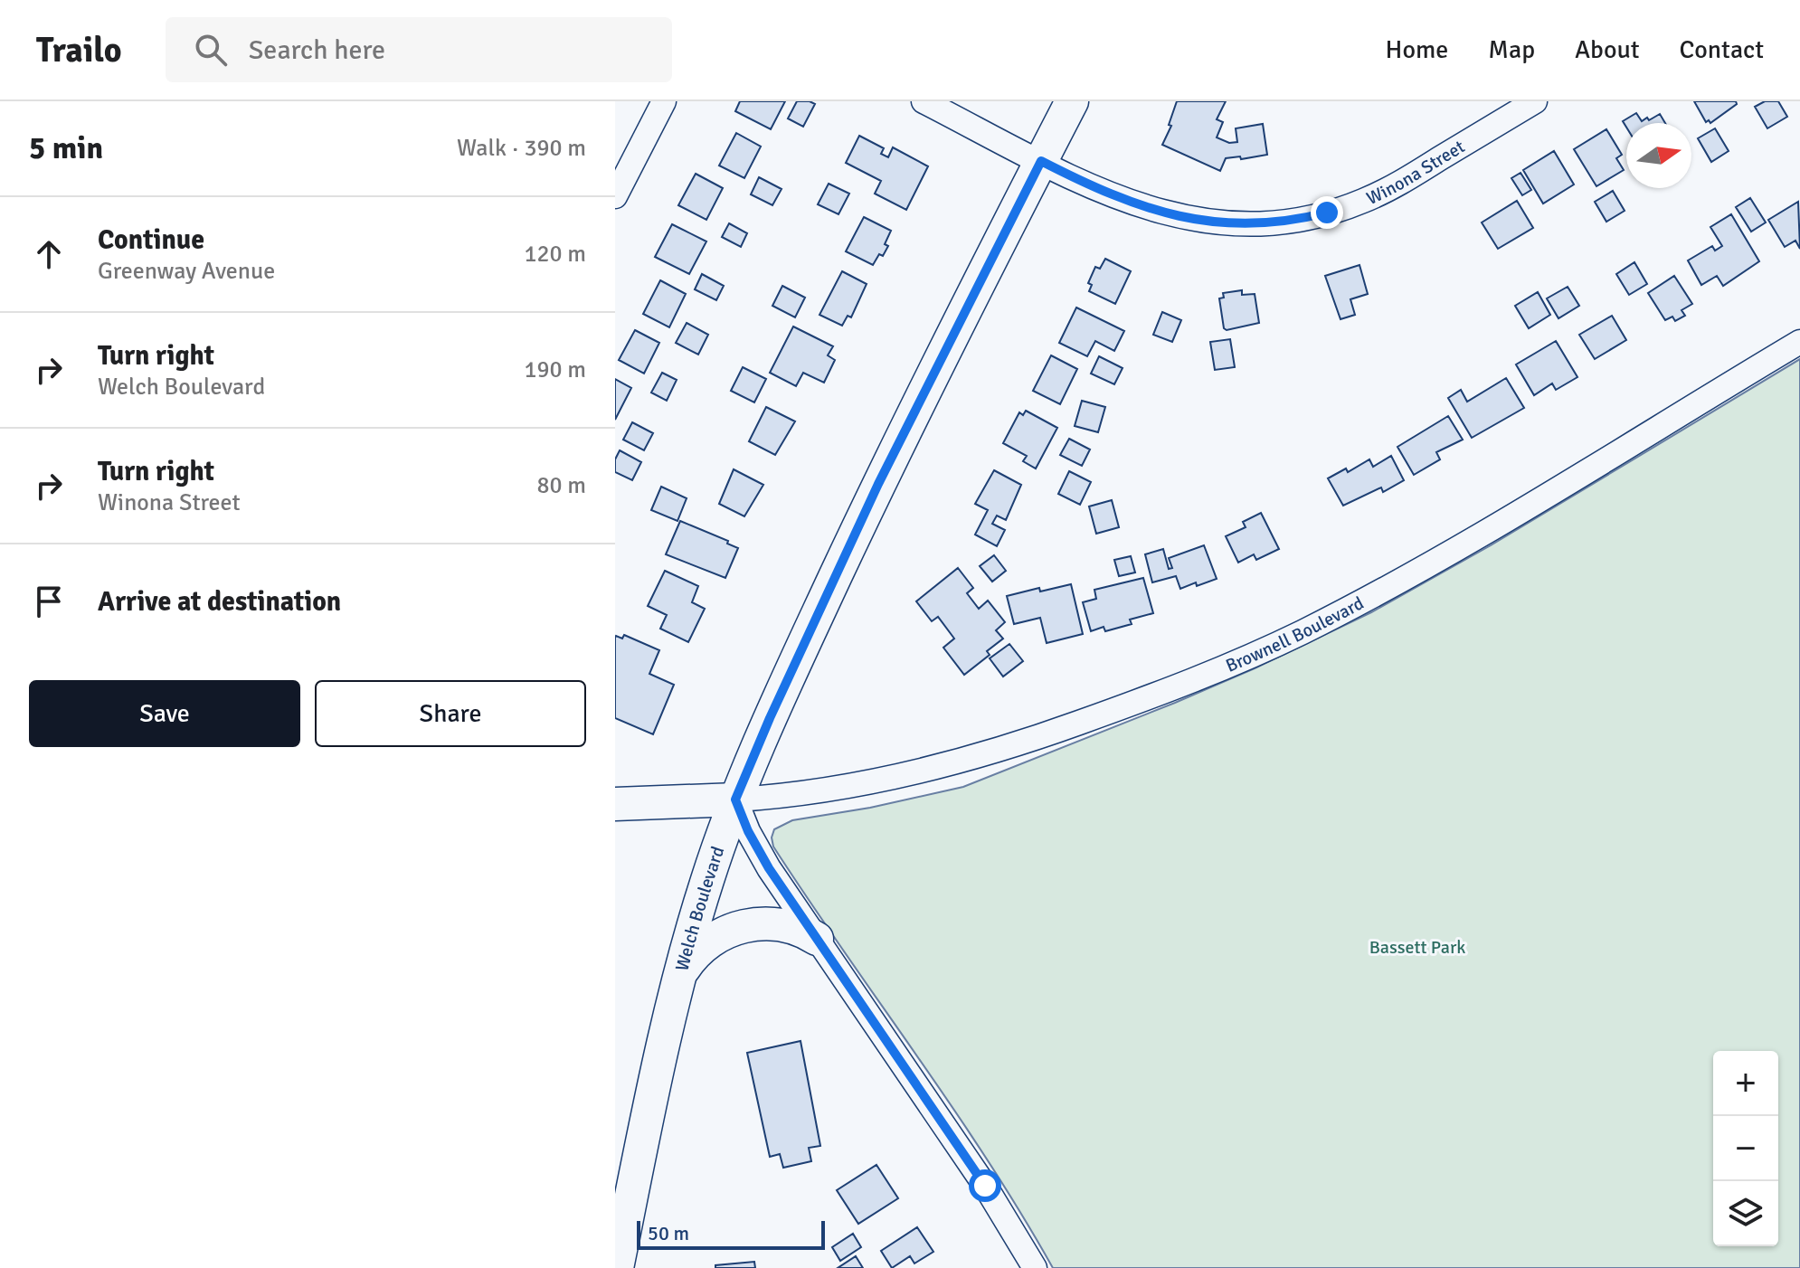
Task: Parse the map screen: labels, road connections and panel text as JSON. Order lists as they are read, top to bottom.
{
  "streets": {
    "main road": ["Welch Boulevard"],
    "street": ["Winona Street", "Brownell Boulevard"]
  },
  "crossings": [
    ["Winona Street", "Welch Boulevard"],
    ["Brownell Boulevard", "Welch Boulevard"]
  ],
  "parks": ["Bassett Park"],
  "scale_bar": "50 m",
  "north": "right",
  "page": {
    "header": "Trailo",
    "search": "Search here",
    "nav": [
      "Home",
      "Map",
      "About",
      "Contact"
    ],
    "heading": ["5 min", "Walk · 390 m"],
    "list": [
      ["Continue", "Greenway Avenue", "120 m"],
      ["Turn right", "Welch Boulevard", "190 m"],
      ["Turn right", "Winona Street", "80 m"],
      "Arrive at destination"
    ],
    "buttons": ["Save", "Share"],
    "map_buttons": ["+", "−"],
    "scale": "50 m"
  }
}
